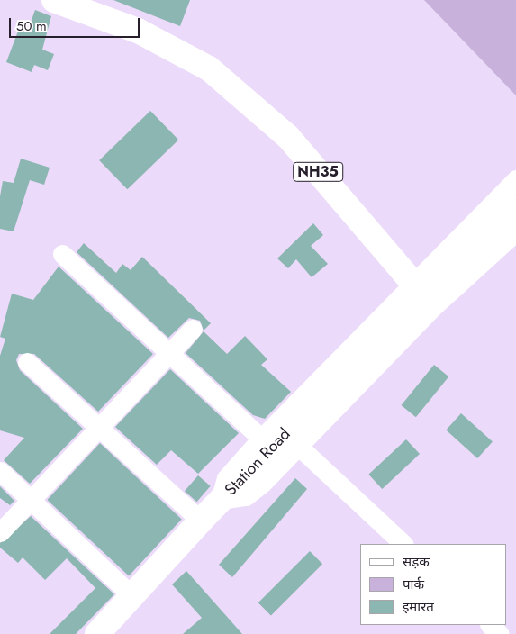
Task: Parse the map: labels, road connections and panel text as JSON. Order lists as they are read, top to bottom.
{
  "streets": {
    "main road": ["NH35", "Station Road"]
  },
  "crossings": [
    ["NH35", "Station Road"]
  ],
  "legend": ["सड़क", "पार्क", "इमारत"],
  "scale_bar": "50 m"
}
